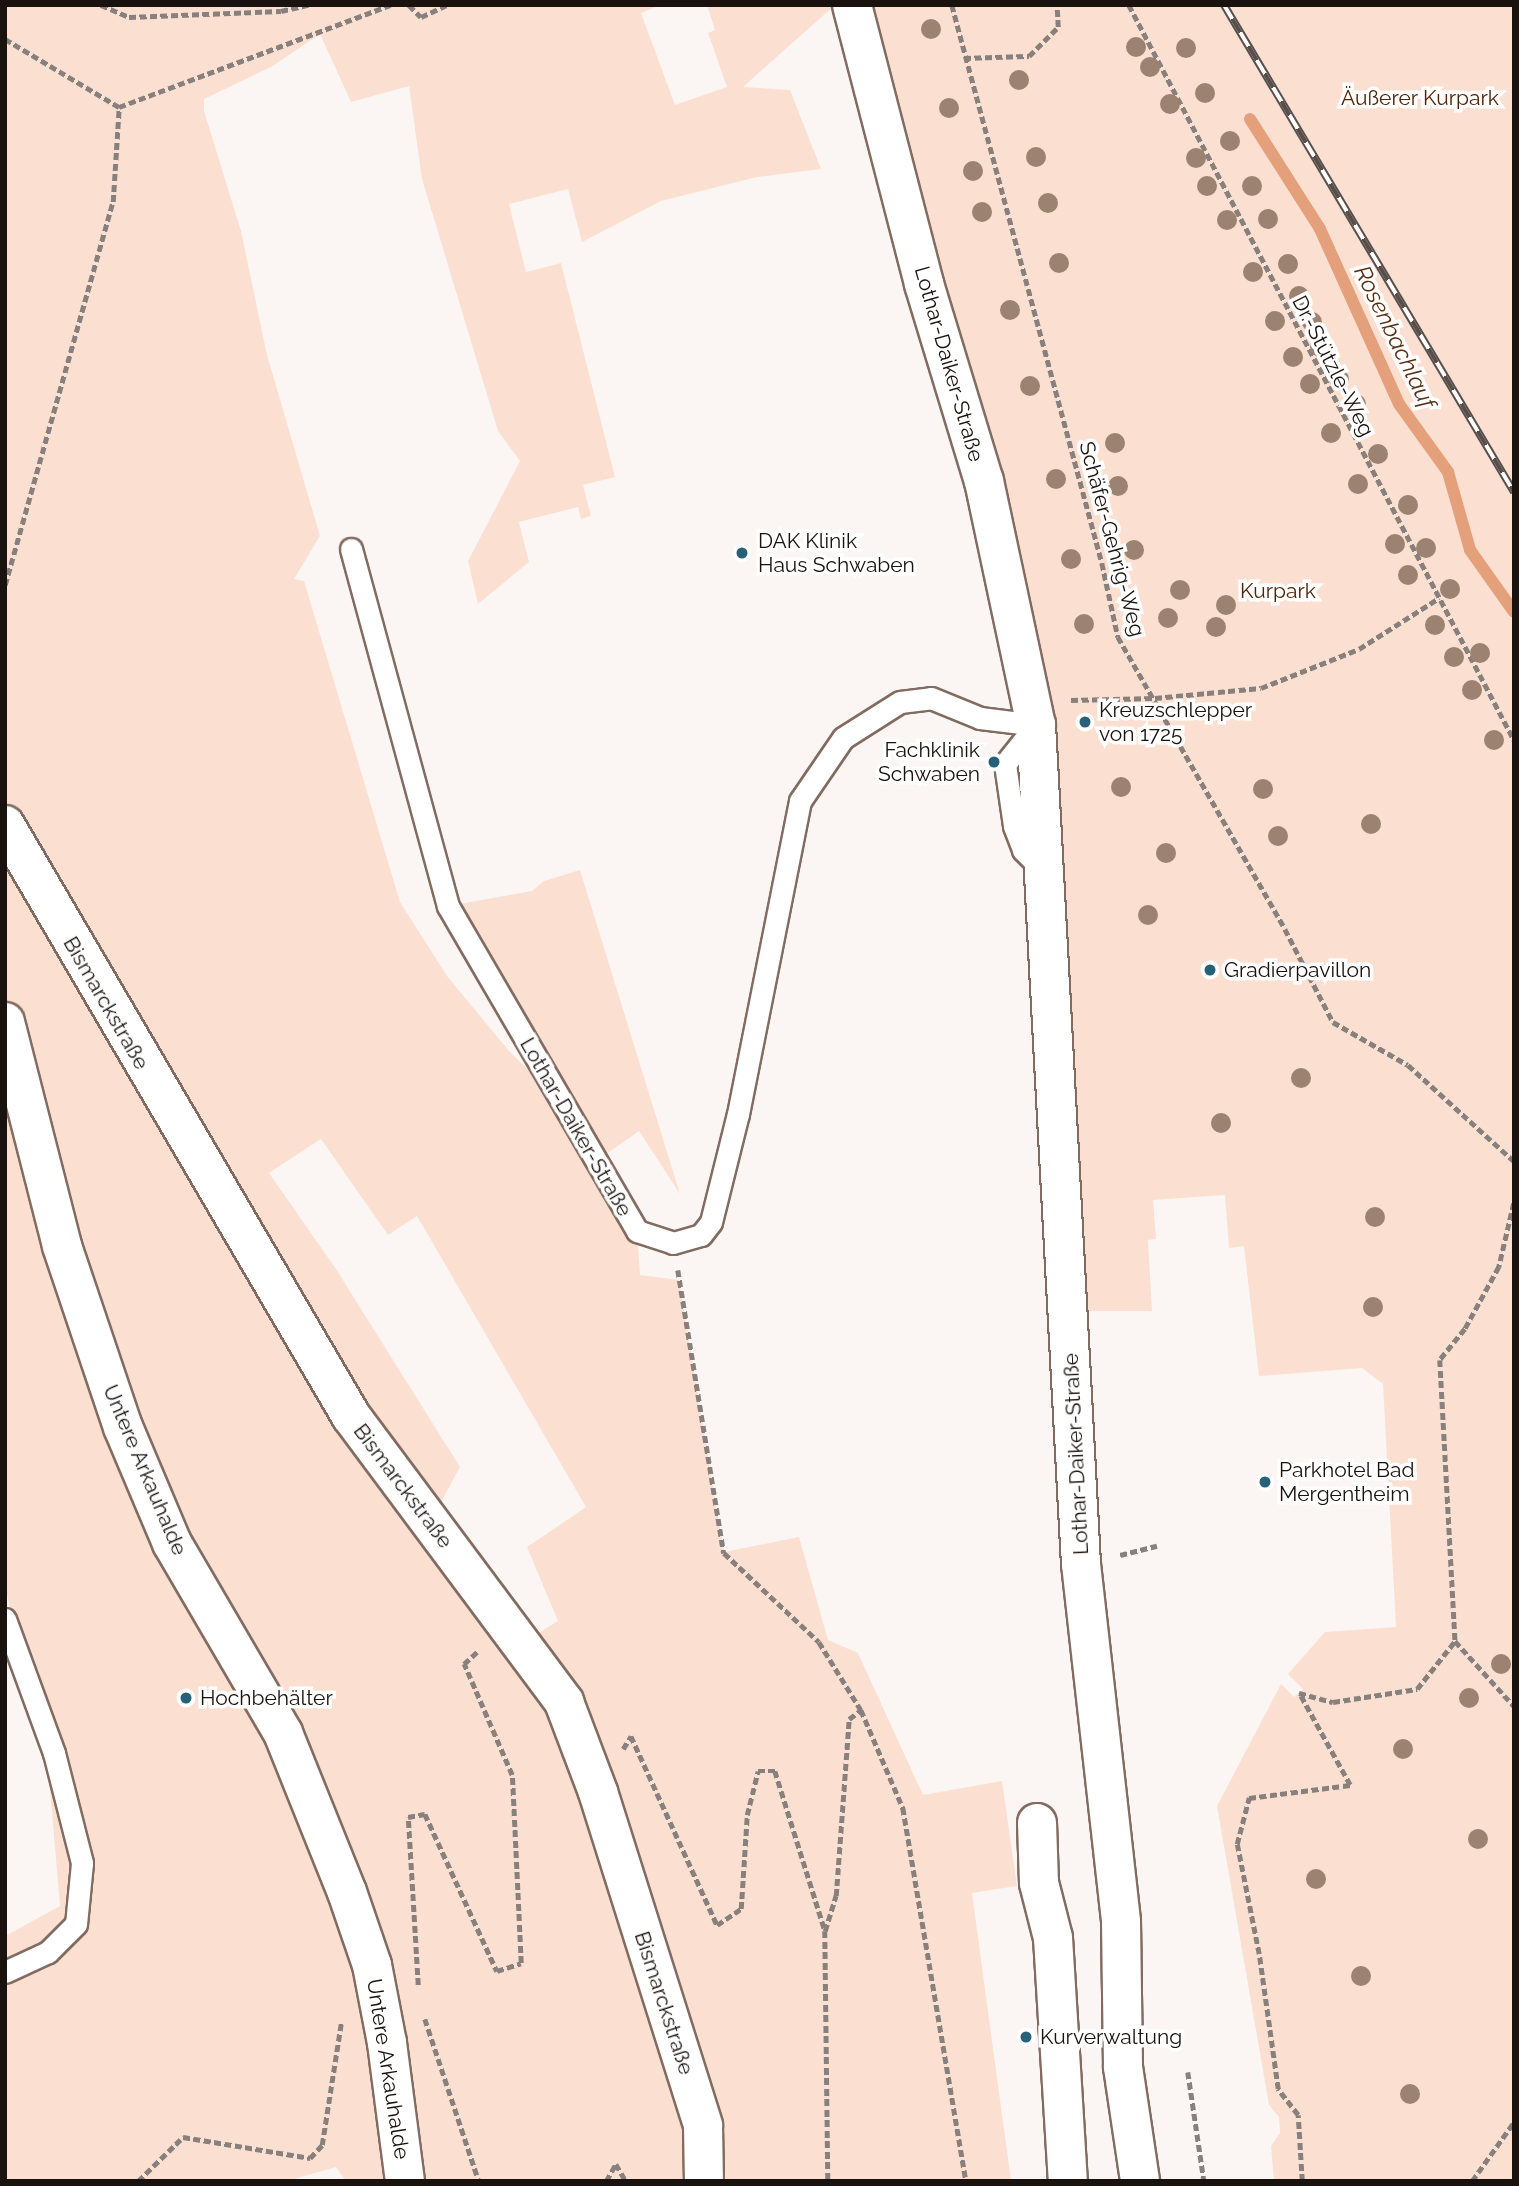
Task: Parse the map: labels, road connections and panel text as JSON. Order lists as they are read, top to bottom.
{
  "streets": {
    "street": ["Lothar-Daiker-Straße", "Bismarckstraße", "Untere Arkauhalde"],
    "path": ["Dr.-Stützle-Weg", "Schäfer-Gehrig-Weg"]
  },
  "water": ["Rosenbachlauf"],
  "parks": ["Äußerer Kurpark", "Kurpark"],
  "places": [
    "DAK Klinik Haus Schwaben",
    "Kreuzschlepper von 1725",
    "Fachklinik Schwaben",
    "Gradierpavillon",
    "Parkhotel Bad Mergentheim",
    "Hochbehälter",
    "Kurverwaltung"
  ]
}
